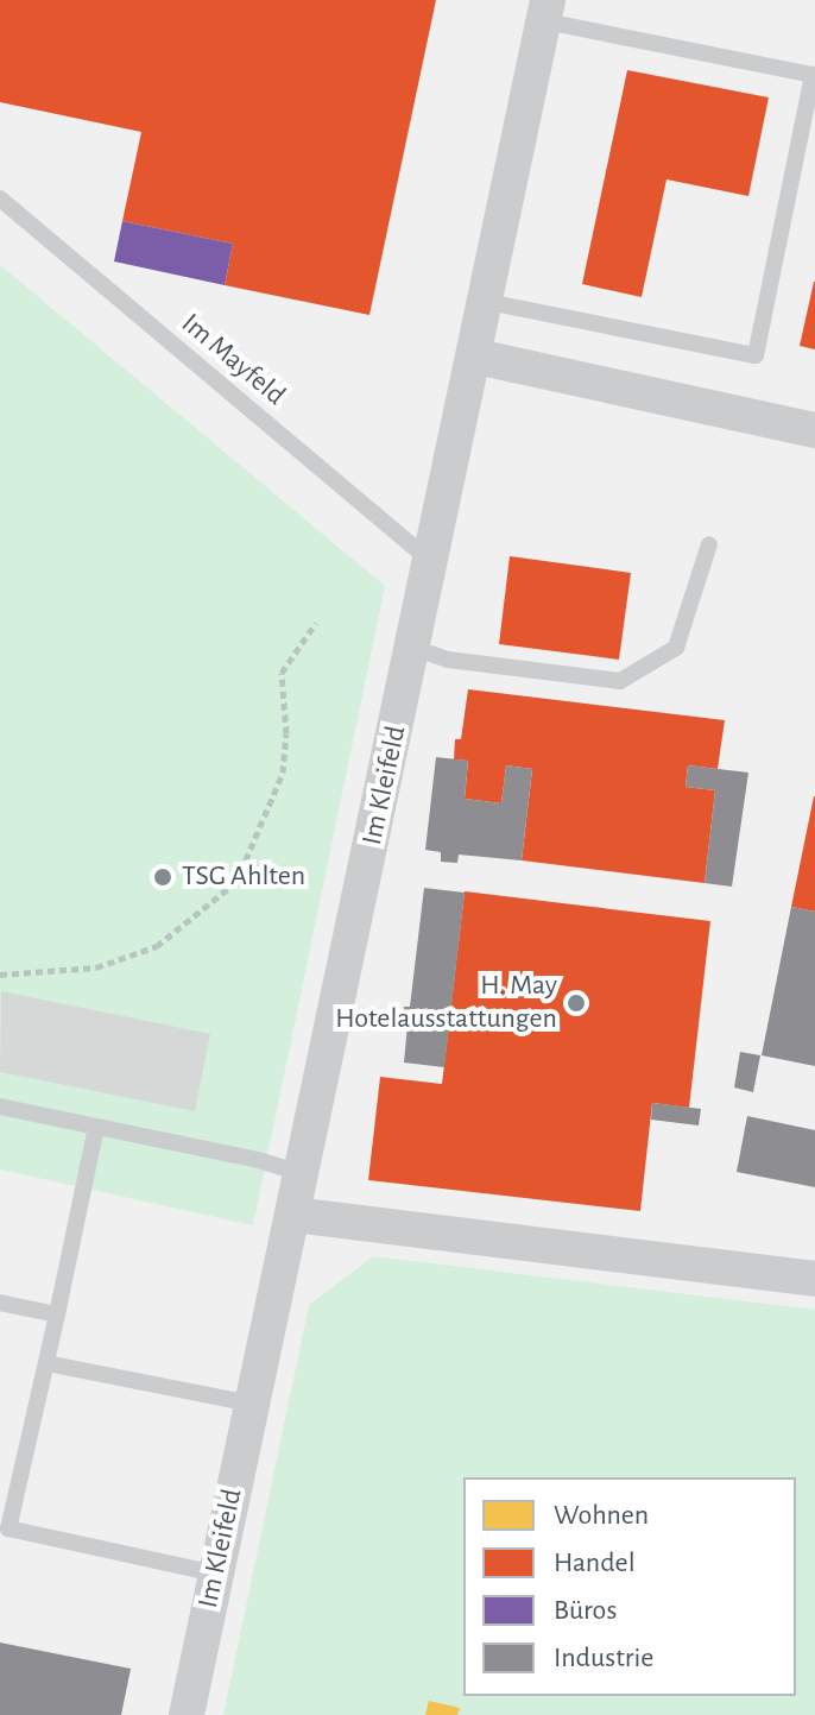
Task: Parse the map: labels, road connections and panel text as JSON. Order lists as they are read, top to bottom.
{
  "streets": {
    "street": ["Im Kleifeld"],
    "lane": ["Im Mayfeld"]
  },
  "crossings": [
    ["Im Mayfeld", "Im Kleifeld"]
  ],
  "places": ["TSG Ahlten", "H. May Hotelausstattungen"],
  "legend": [
    "Wohnen",
    "Handel",
    "Büros",
    "Industrie"
  ]
}
